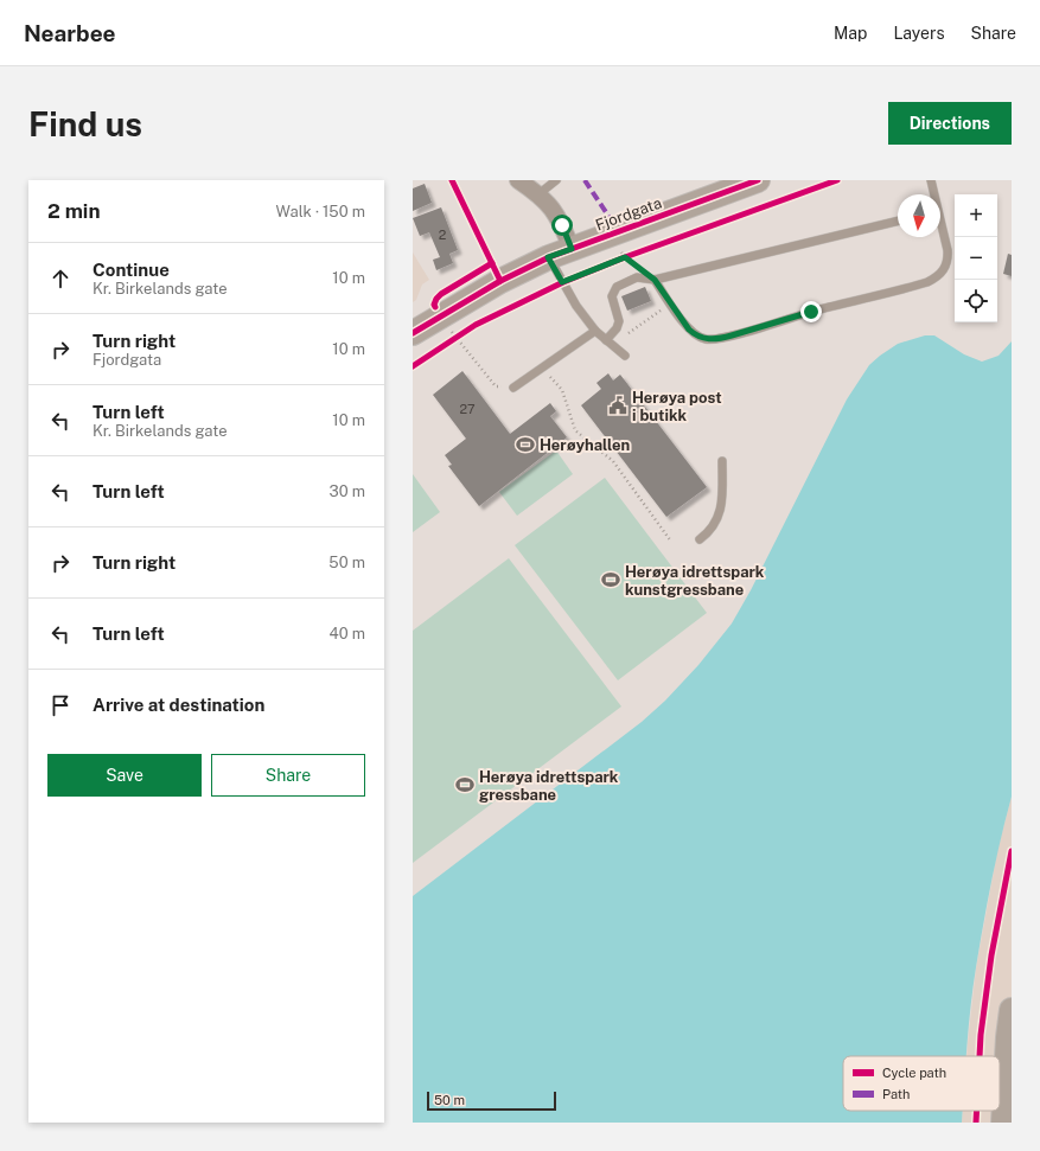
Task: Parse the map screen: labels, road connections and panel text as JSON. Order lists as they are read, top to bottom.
{
  "streets": {
    "street": ["Fjordgata"]
  },
  "places": {
    "public building": ["Herøya post i butikk"],
    "sports": ["Herøyhallen", "Herøya idrettspark kunstgressbane", "Herøya idrettspark gressbane"]
  },
  "house_numbers": ["2", "27"],
  "legend": ["Cycle path", "Path"],
  "scale_bar": "50 m",
  "north": "bottom",
  "page": {
    "header": "Nearbee",
    "nav": ["Map", "Layers", "Share"],
    "buttons": [
      "Directions",
      ["Save", "Share"]
    ],
    "title": "Find us",
    "heading": ["2 min", "Walk · 150 m"],
    "map_buttons": ["+", "−"],
    "list": [
      ["Continue", "Kr. Birkelands gate", "10 m"],
      ["Turn right", "Fjordgata", "10 m"],
      ["Turn left", "Kr. Birkelands gate", "10 m"],
      ["Turn left", "30 m"],
      ["Turn right", "50 m"],
      ["Turn left", "40 m"],
      "Arrive at destination"
    ],
    "scale": "50 m"
  }
}
